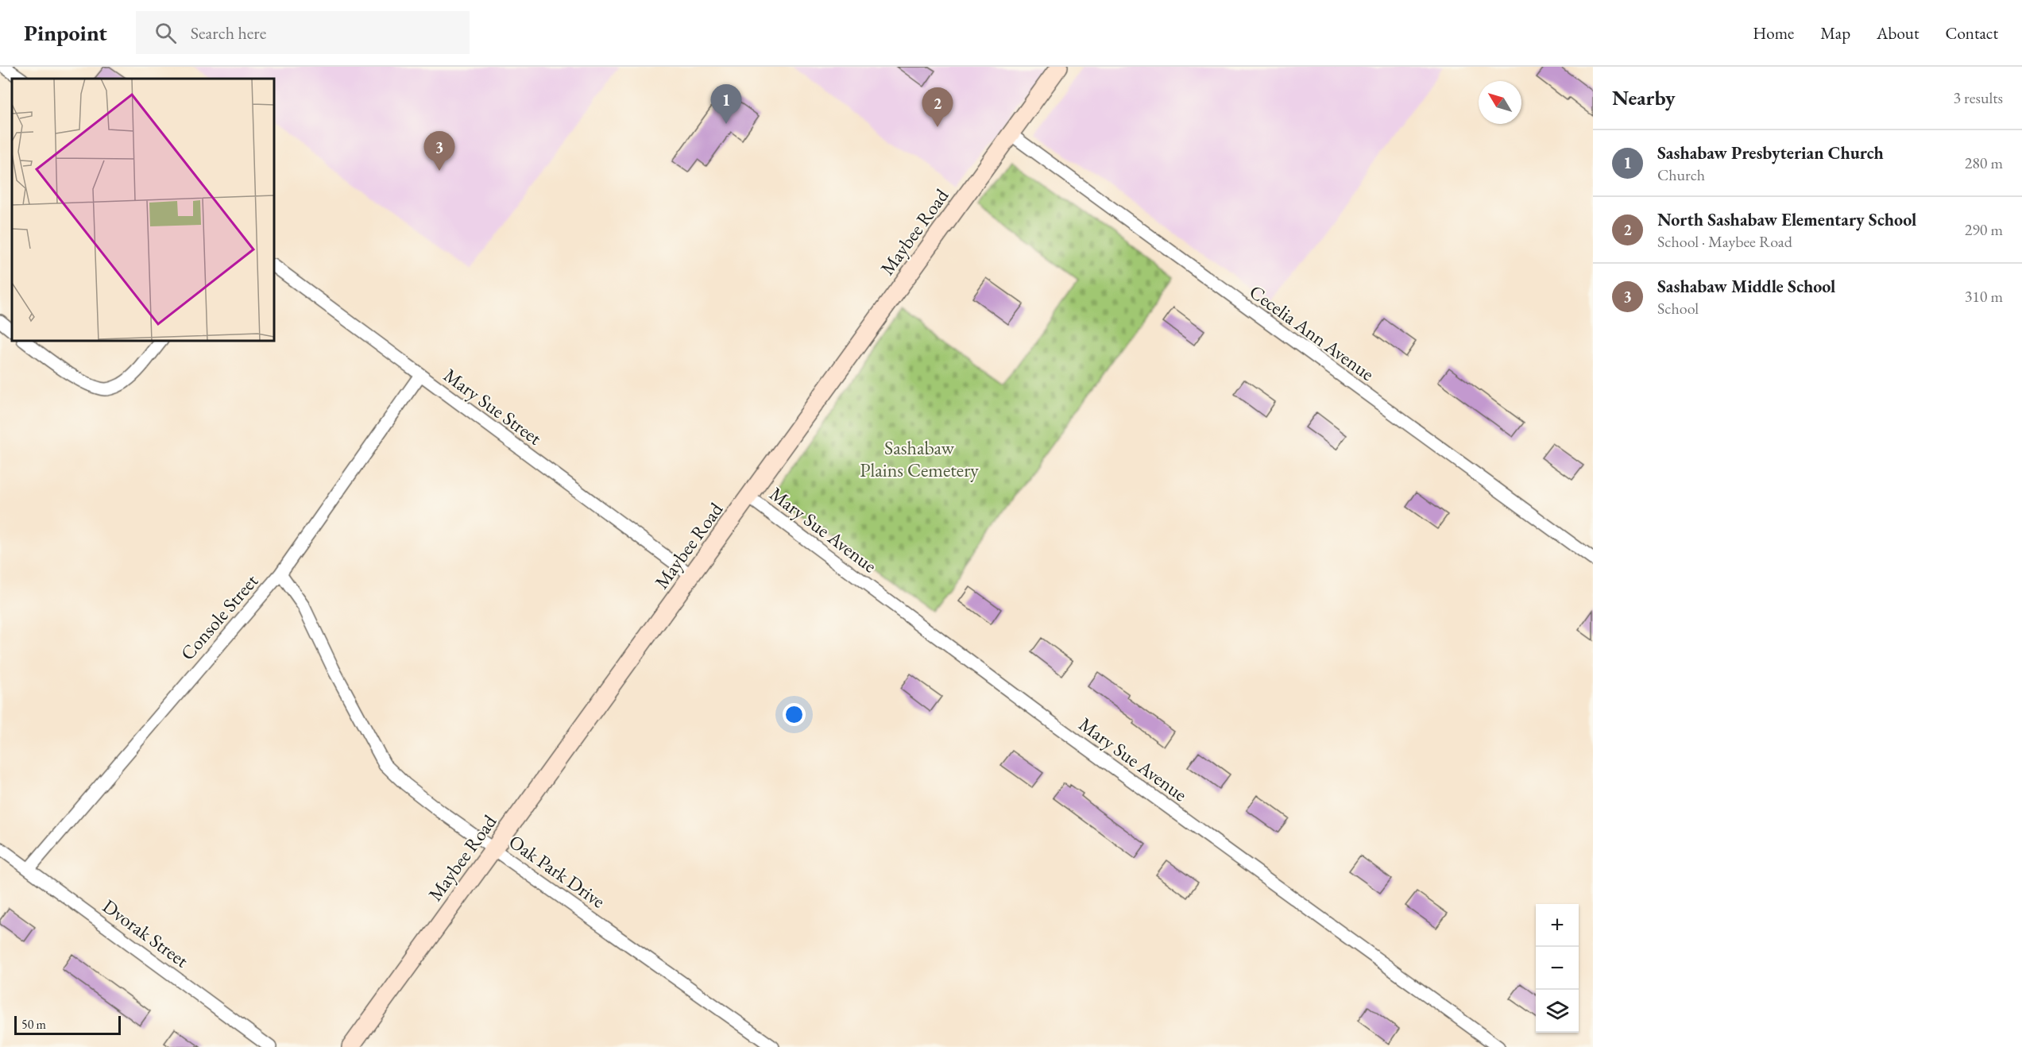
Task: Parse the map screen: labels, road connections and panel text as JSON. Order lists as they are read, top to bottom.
{
  "streets": {
    "main road": ["Maybee Road"],
    "street": [
      "Cecelia Ann Avenue",
      "Mary Sue Street",
      "Mary Sue Avenue",
      "Console Street",
      "Oak Park Drive",
      "Dvorak Street"
    ]
  },
  "crossings": [
    ["Maybee Road", "Cecelia Ann Avenue"],
    ["Maybee Road", "Mary Sue Street"],
    ["Maybee Road", "Mary Sue Avenue"],
    ["Maybee Road", "Oak Park Drive"],
    ["Mary Sue Street", "Console Street"],
    ["Console Street", "Oak Park Drive"],
    ["Console Street", "Dvorak Street"]
  ],
  "parks": ["Sashabaw Plains Cemetery"],
  "scale_bar": "50 m",
  "north": "top left",
  "page": {
    "header": "Pinpoint",
    "search": "Search here",
    "nav": [
      "Home",
      "Map",
      "About",
      "Contact"
    ],
    "heading": ["Nearby", "3 results"],
    "pins": ["1", "2", "3"],
    "list": [
      {
        "mark": "1",
        "name": "Sashabaw Presbyterian Church",
        "note": "Church",
        "value": "280 m"
      },
      {
        "mark": "2",
        "name": "North Sashabaw Elementary School",
        "note": "School · Maybee Road",
        "value": "290 m"
      },
      {
        "mark": "3",
        "name": "Sashabaw Middle School",
        "note": "School",
        "value": "310 m"
      }
    ],
    "map_buttons": ["+", "−"],
    "scale": "50 m"
  }
}
